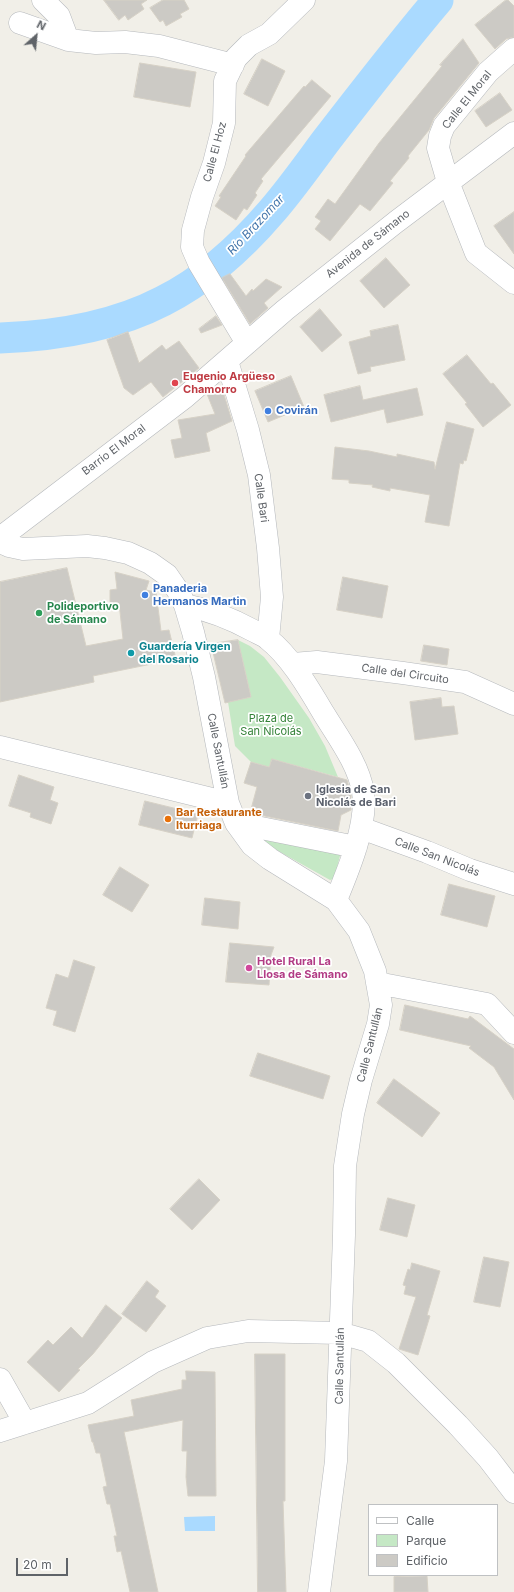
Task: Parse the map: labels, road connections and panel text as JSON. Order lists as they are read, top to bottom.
{
  "streets": {
    "street": [
      "Calle El Moral",
      "Calle El Hoz",
      "Avenida de Sámano",
      "Barrio El Moral",
      "Calle Bari",
      "Calle del Circuito",
      "Calle Santullán",
      "Calle San Nicolás"
    ]
  },
  "crossings": [
    ["Calle El Moral", "Avenida de Sámano"],
    ["Calle El Hoz", "Avenida de Sámano"],
    ["Avenida de Sámano", "Barrio El Moral"],
    ["Avenida de Sámano", "Calle Bari"],
    ["Barrio El Moral", "Calle Bari"],
    ["Calle Santullán", "Calle San Nicolás"]
  ],
  "water": ["Río Brazomar"],
  "parks": ["Plaza de San Nicolás"],
  "places": [
    "Eugenio Argüeso Chamorro",
    "Covirán",
    "Panaderia Hermanos Martin",
    "Polideportivo de Sámano",
    "Guardería Virgen del Rosario",
    "Iglesia de San Nicolás de Bari",
    "Bar Restaurante Iturriaga",
    "Hotel Rural La Llosa de Sámano"
  ],
  "legend": ["Calle", "Parque", "Edificio"],
  "scale_bar": "20 m",
  "north": "top right"
}
